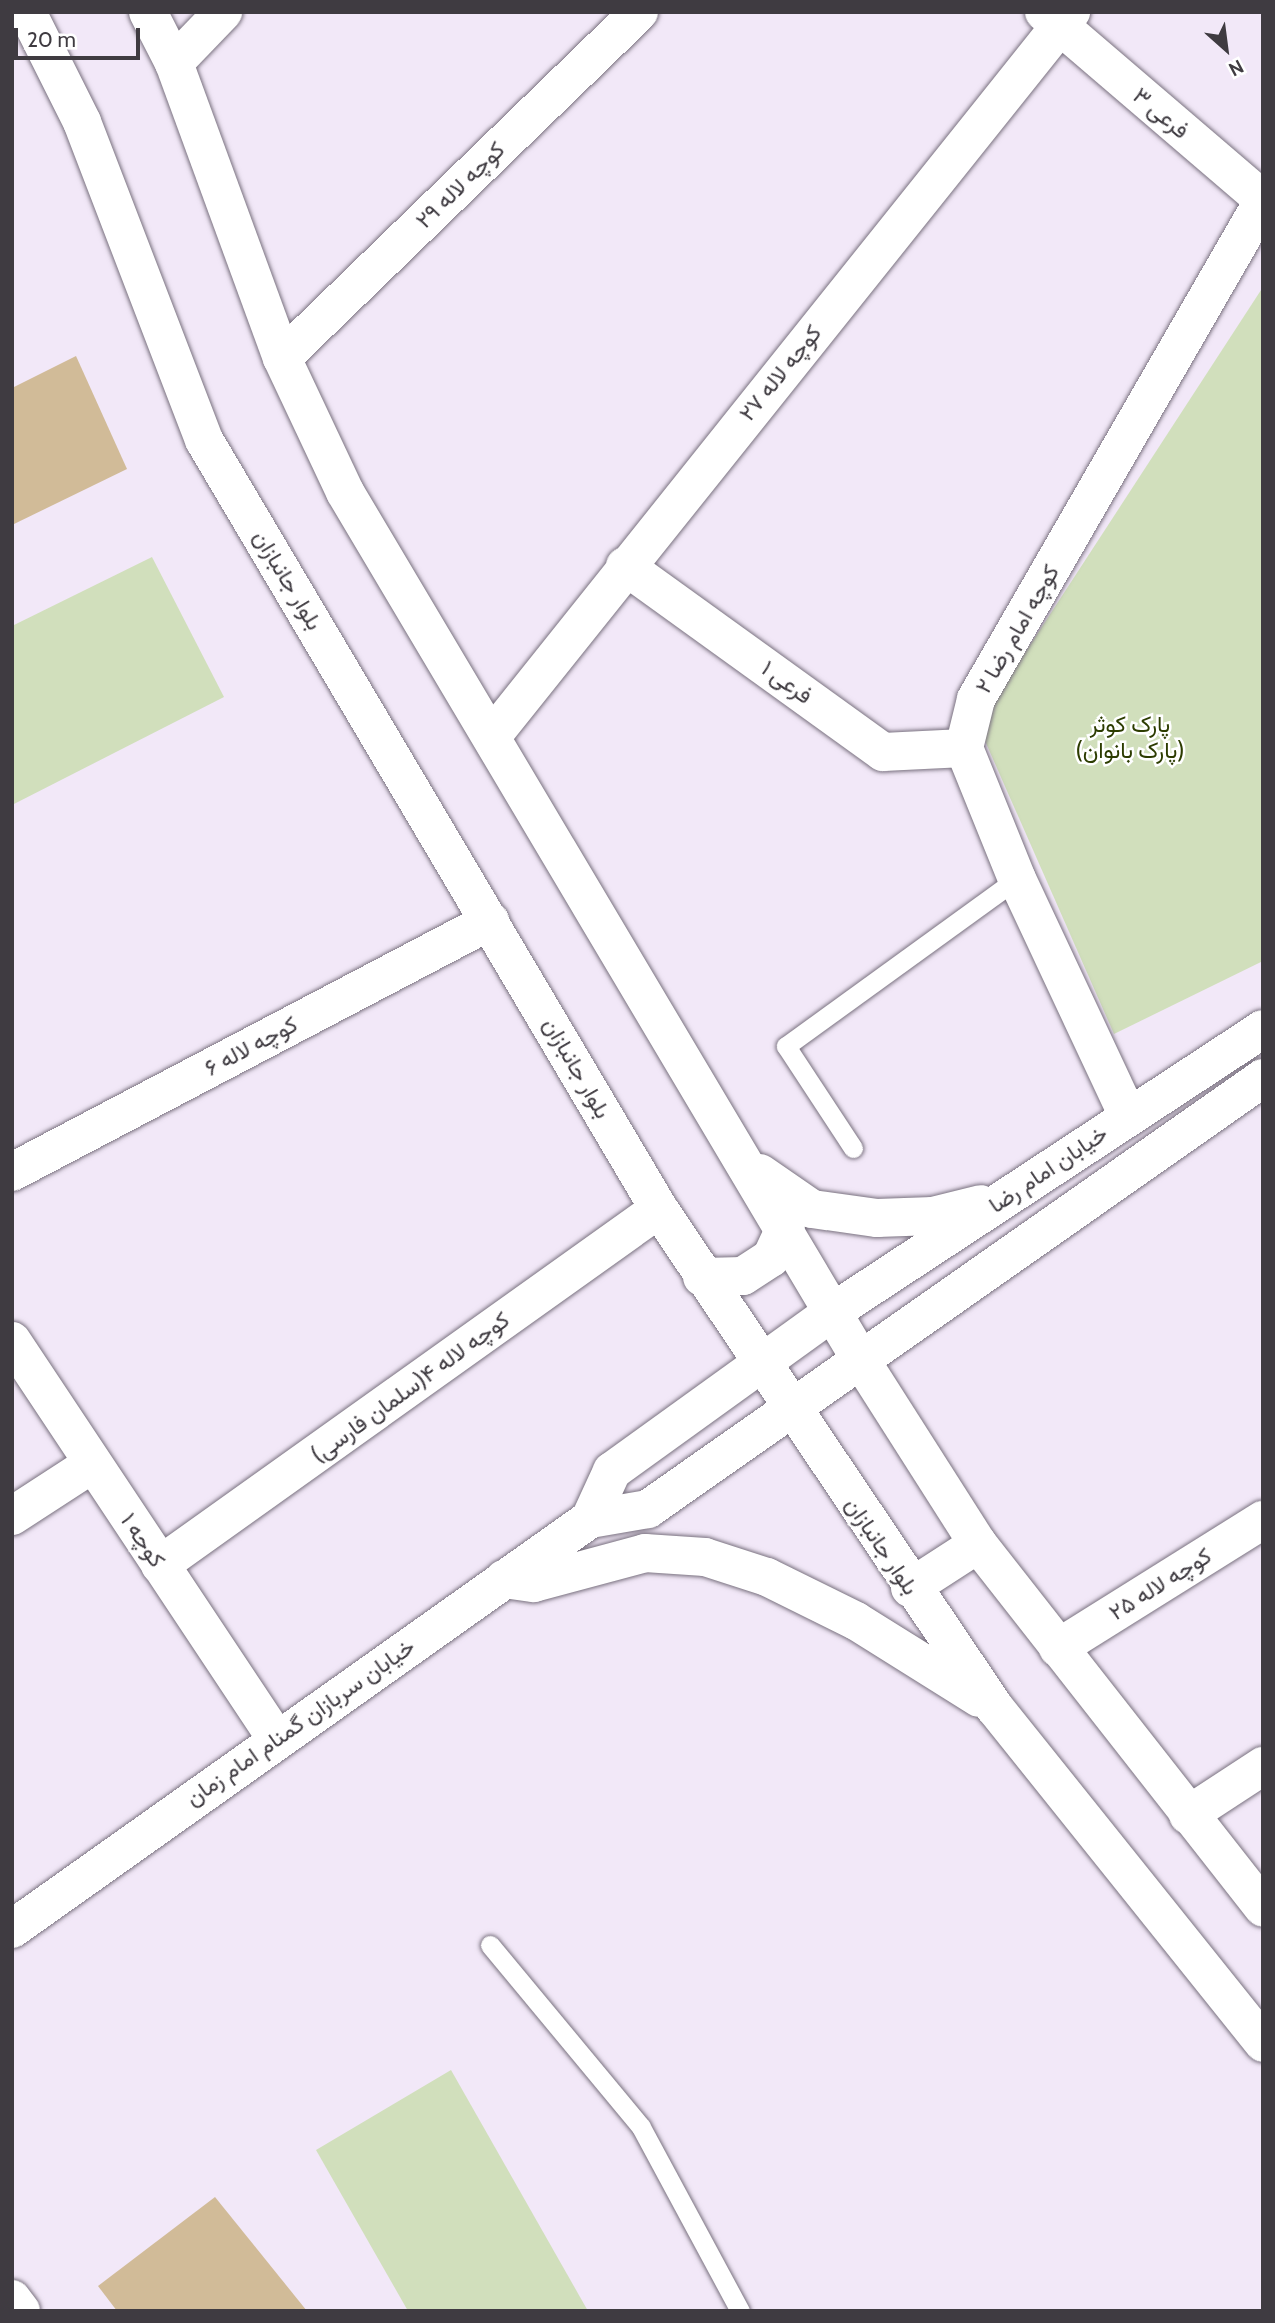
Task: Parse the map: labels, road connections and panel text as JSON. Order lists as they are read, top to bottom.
{
  "streets": {
    "street": [
      "فرعی ۳",
      "کوچه لاله ۲۹",
      "کوچه لاله ۲۷",
      "بلوار جانبازان",
      "کوچه امام رضا ۲",
      "فرعی ۱",
      "کوچه لاله ۶",
      "خیابان امام رضا",
      "کوچه لاله ۴(سلمان فارسی)",
      "کوچه ۱",
      "کوچه لاله ۲۵",
      "خیابان سربازان گمنام امام زمان"
    ]
  },
  "crossings": [
    ["فرعی ۳", "کوچه لاله ۲۷"],
    ["فرعی ۳", "کوچه امام رضا ۲"],
    ["کوچه لاله ۲۷", "فرعی ۱"],
    ["بلوار جانبازان", "کوچه لاله ۶"],
    ["بلوار جانبازان", "خیابان امام رضا"],
    ["بلوار جانبازان", "کوچه لاله ۴(سلمان فارسی)"],
    ["بلوار جانبازان", "خیابان سربازان گمنام امام زمان"],
    ["کوچه امام رضا ۲", "فرعی ۱"],
    ["کوچه لاله ۴(سلمان فارسی)", "کوچه ۱"],
    ["کوچه ۱", "خیابان سربازان گمنام امام زمان"]
  ],
  "parks": ["پارک کوثر (پارک بانوان)"],
  "scale_bar": "20 m",
  "north": "bottom right"
}
